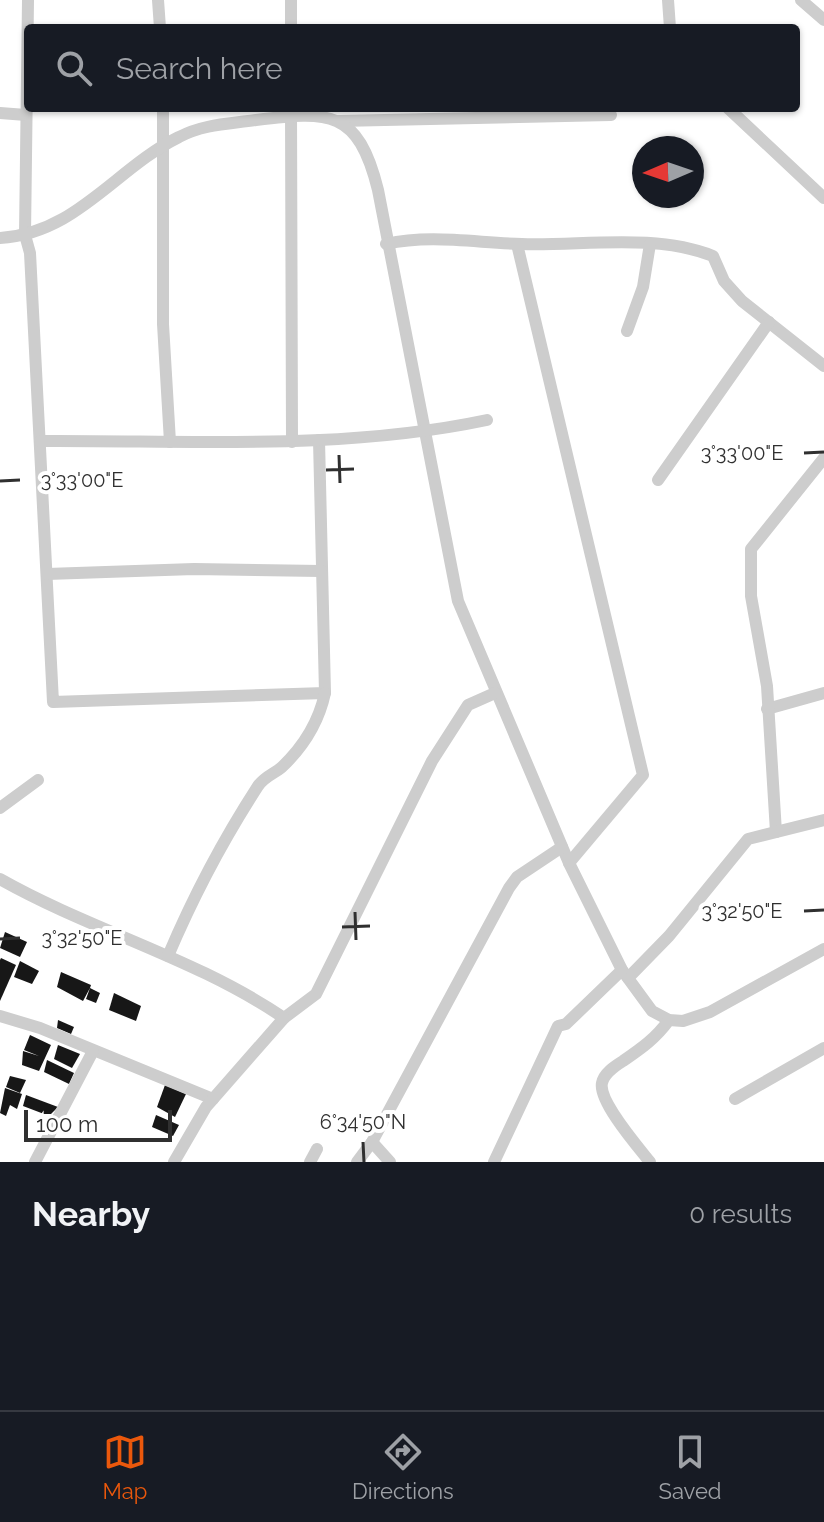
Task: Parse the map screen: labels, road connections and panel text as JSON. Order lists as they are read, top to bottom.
{
  "scale_bar": "100 m",
  "north": "left",
  "page": {
    "search": "Search here",
    "scale": "100 m",
    "heading": ["Nearby", "0 results"],
    "nav": ["Map", "Directions", "Saved"]
  },
  "coordinates": ["3°33'00\"E", "3°32'50\"E", "6°34'50\"N"]
}
